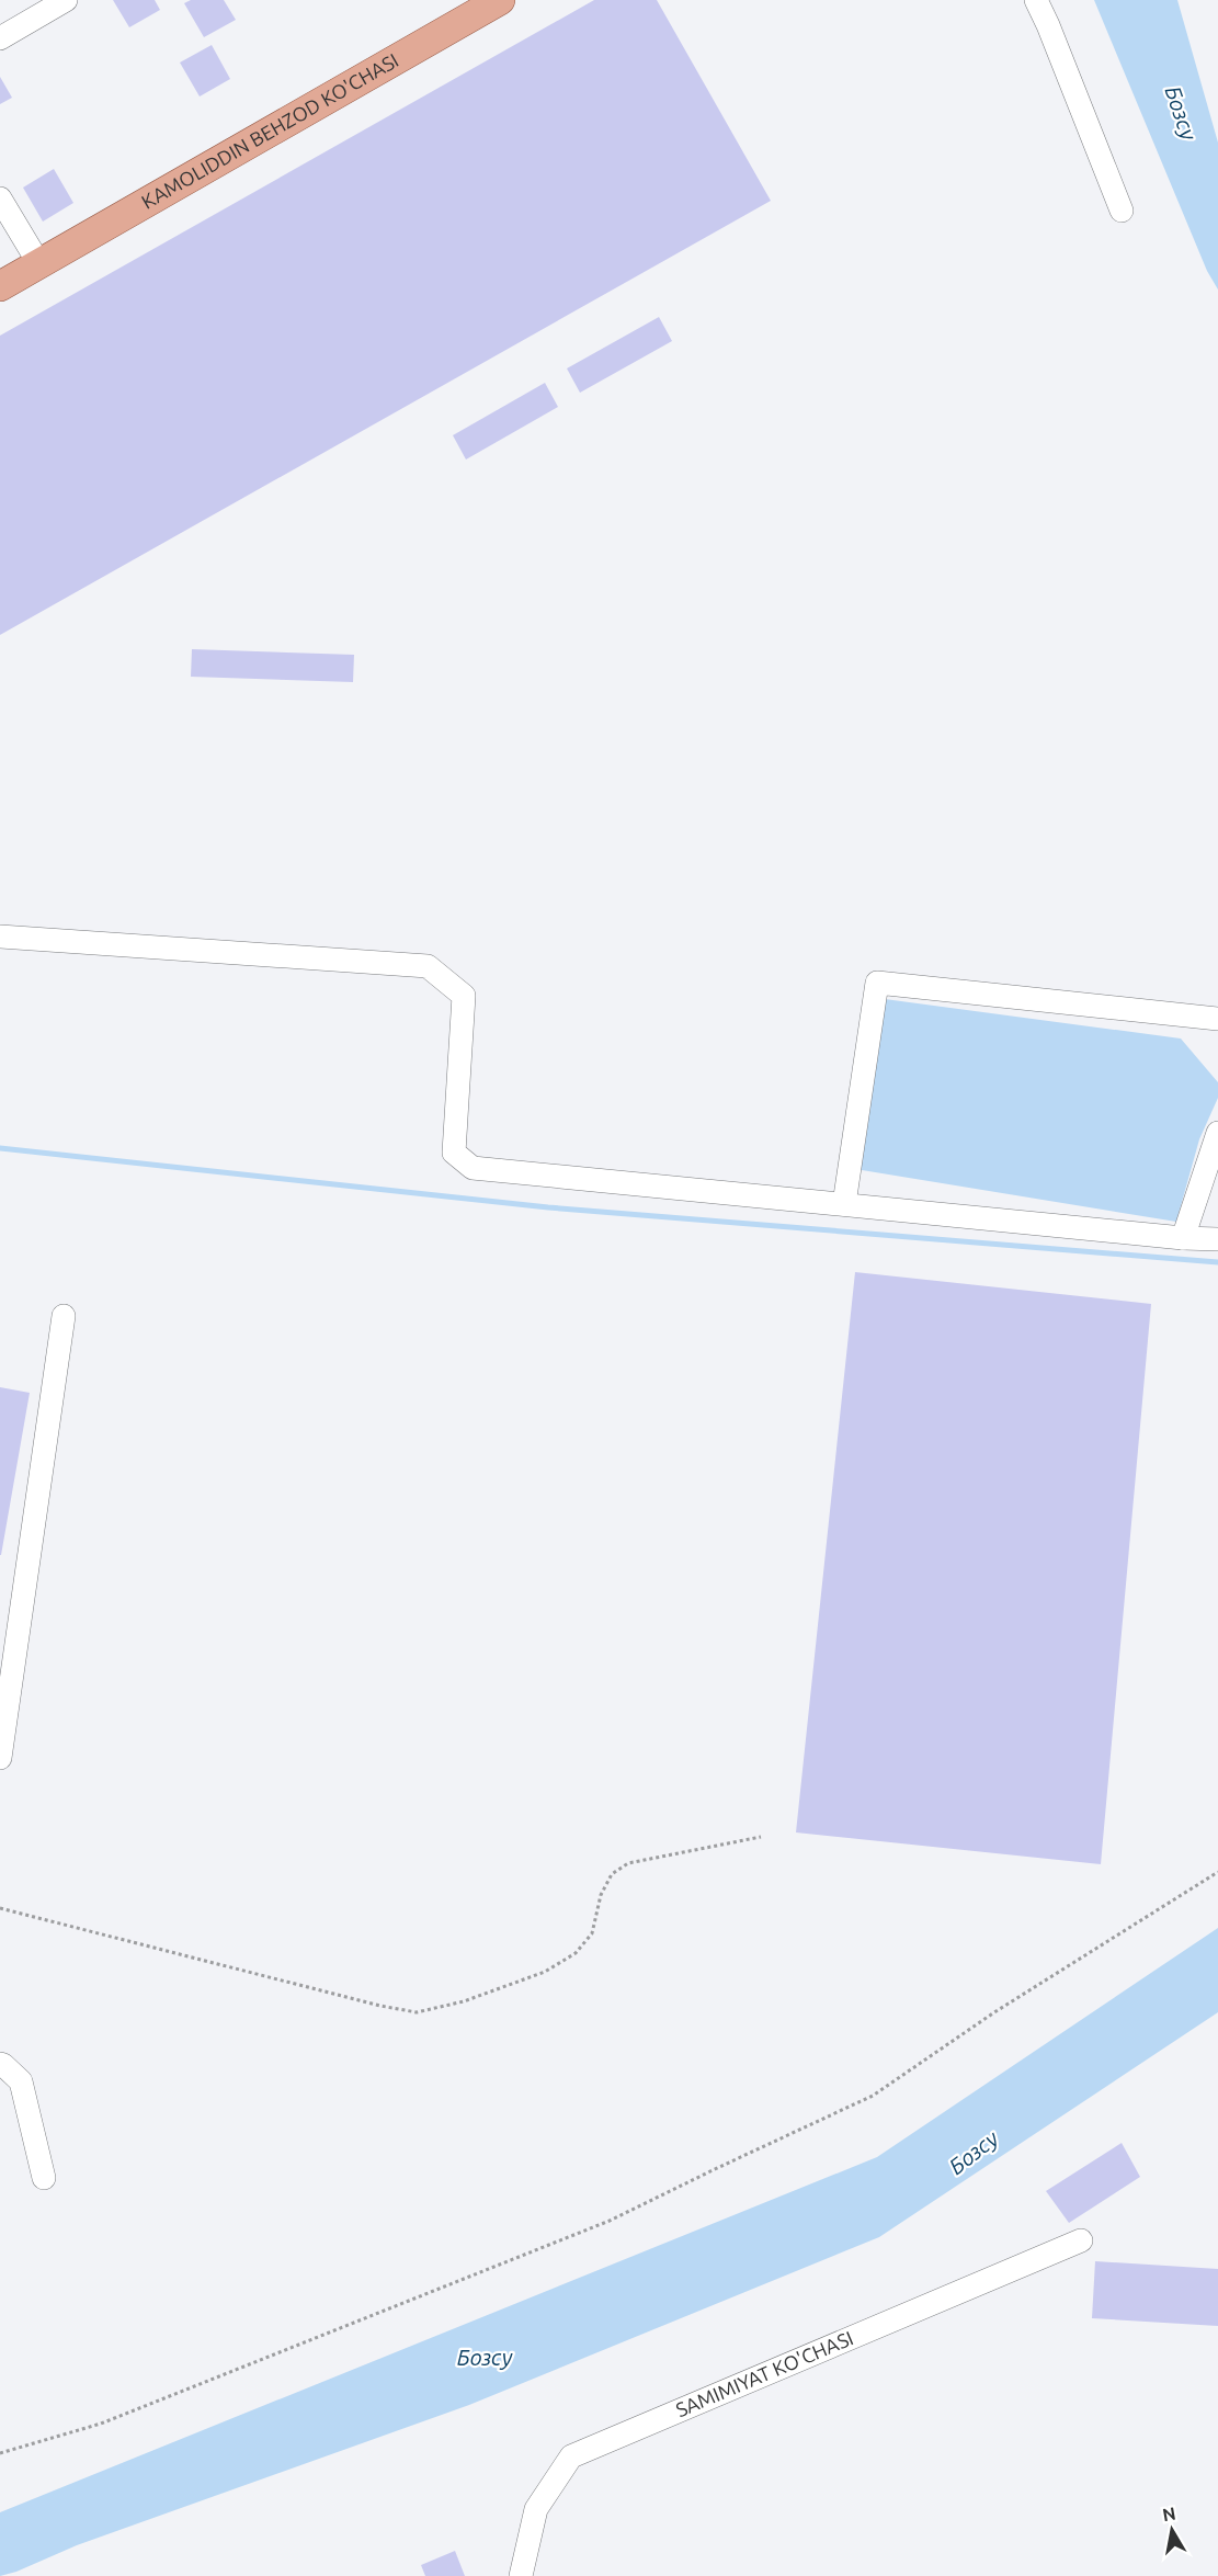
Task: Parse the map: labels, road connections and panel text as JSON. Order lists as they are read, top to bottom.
{
  "streets": {
    "main road": ["KAMOLIDDIN BEHZOD KO'CHASI"],
    "street": ["SAMIMIYAT KO'CHASI"]
  },
  "water": ["Бозсу"],
  "north": "top"
}
